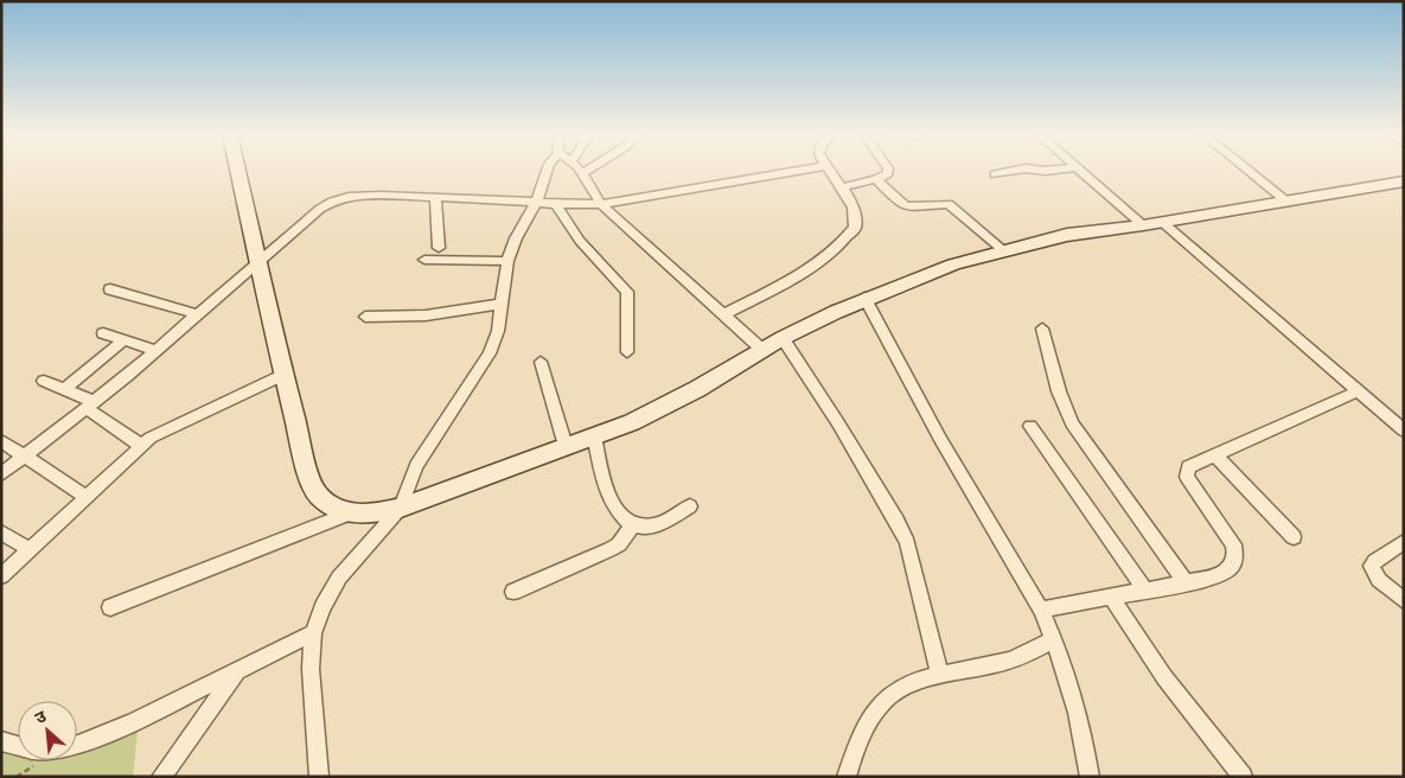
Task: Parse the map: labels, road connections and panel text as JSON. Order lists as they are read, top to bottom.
{
  "north": "top left"
}
